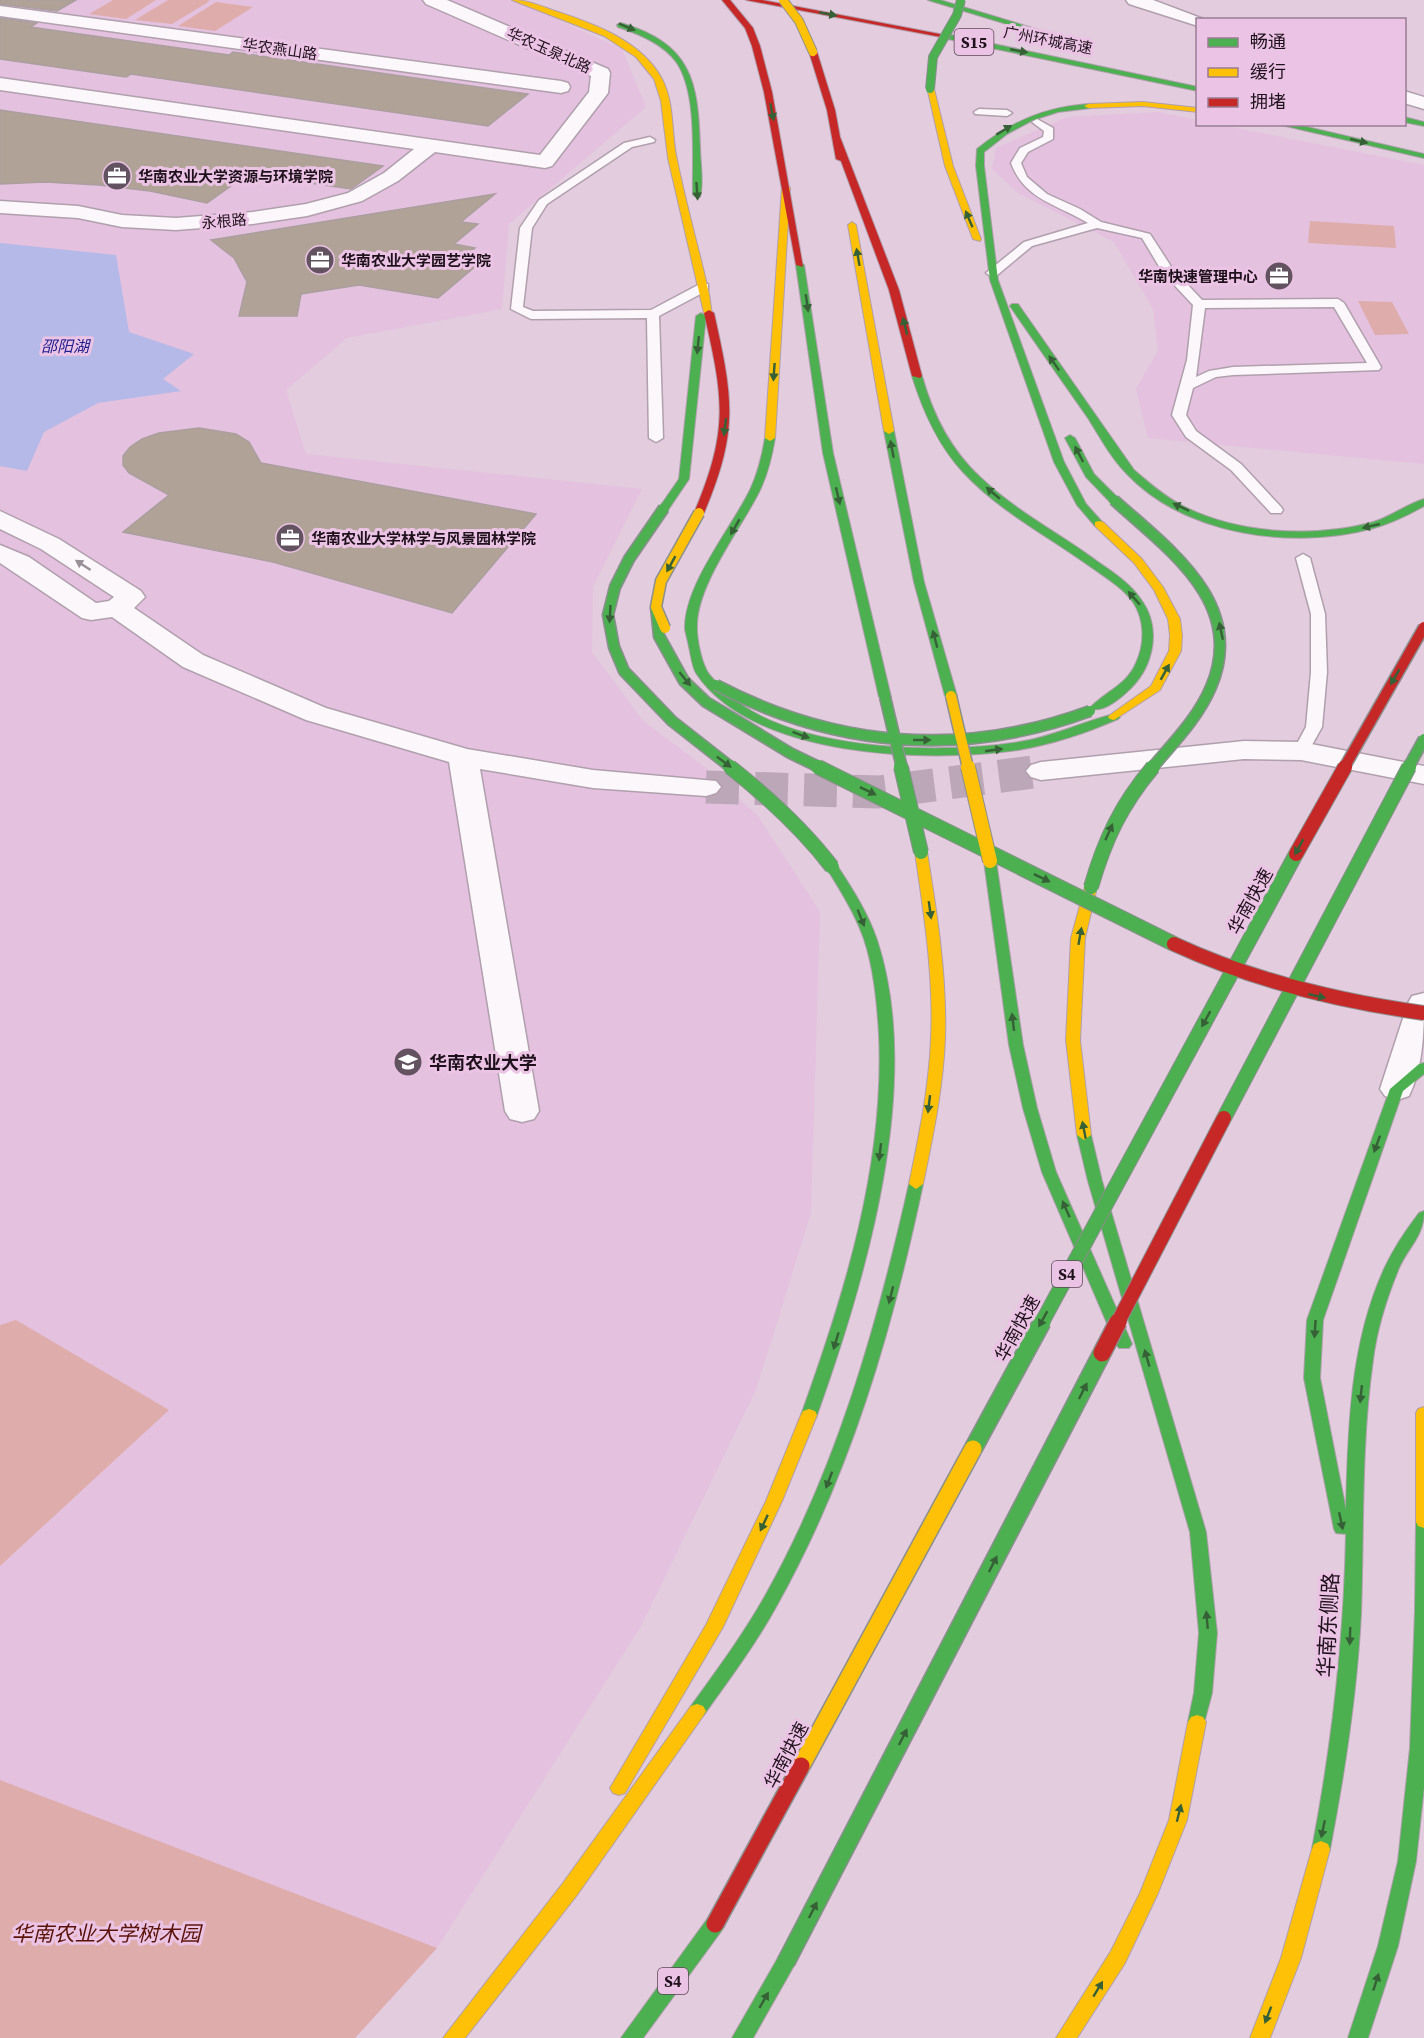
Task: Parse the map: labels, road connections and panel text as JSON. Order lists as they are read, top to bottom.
{
  "streets": {
    "main road": [
      "广州环城高速",
      "S15",
      "华南快速",
      "S4",
      "华南东侧路"
    ],
    "street": ["华农燕山路", "华农玉泉北路", "永根路"]
  },
  "crossings": [
    ["华农玉泉北路", "永根路"]
  ],
  "one_way": ["广州环城高速"],
  "water": ["邵阳湖"],
  "parks": ["华南农业大学树木园"],
  "places": {
    "office": [
      "华南农业大学资源与环境学院",
      "华南农业大学园艺学院",
      "华南快速管理中心",
      "华南农业大学林学与风景园林学院"
    ],
    "school or university": ["华南农业大学"]
  },
  "legend": ["畅通", "缓行", "拥堵"]
}
